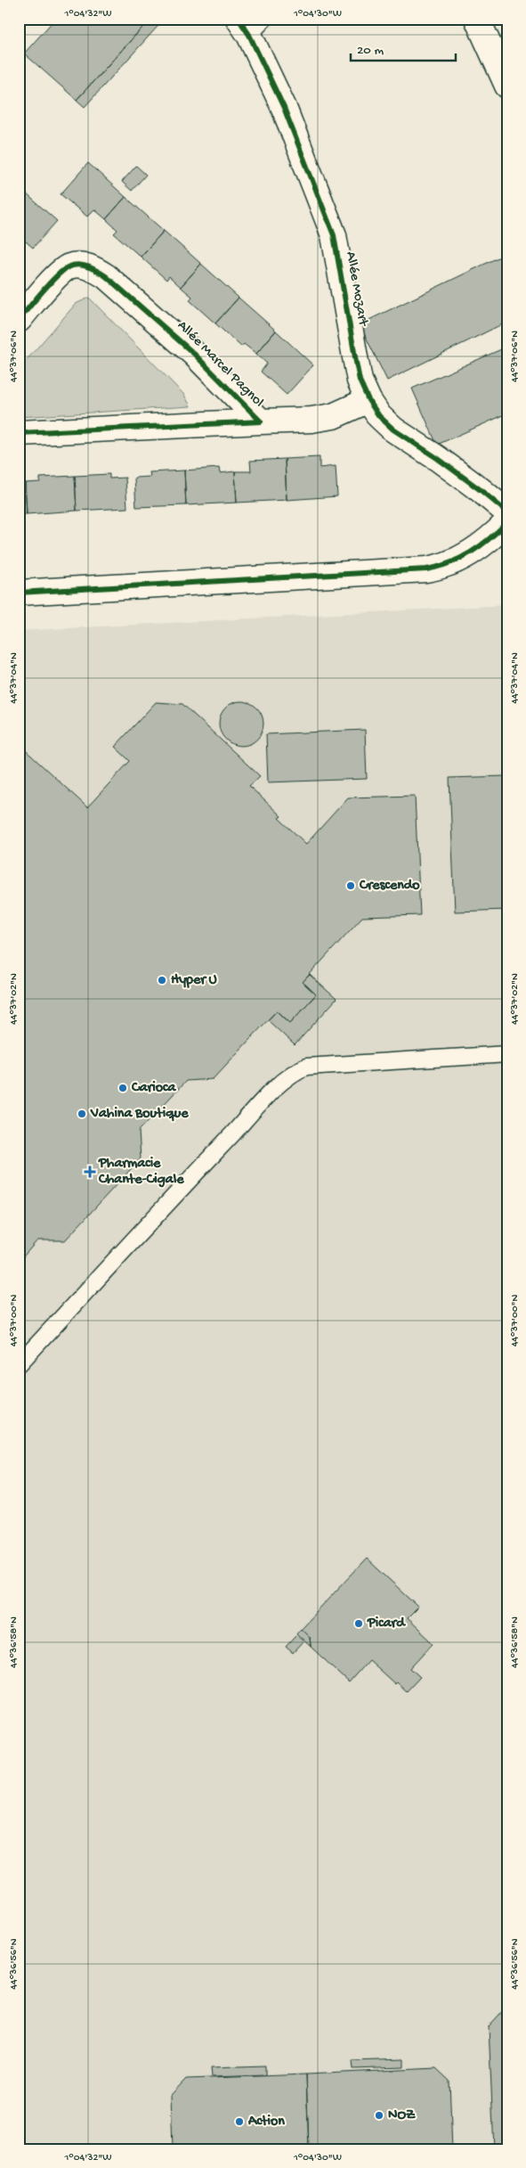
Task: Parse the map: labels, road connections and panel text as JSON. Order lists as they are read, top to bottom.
{
  "streets": {
    "street": ["Allée Mozart", "Allée Marcel Pagnol"]
  },
  "crossings": [
    ["Allée Mozart", "Allée Marcel Pagnol"]
  ],
  "places": {
    "other": [
      "Crescendo",
      "Hyper U",
      "Carioca",
      "Vahina Boutique",
      "Picard",
      "NOZ",
      "Action"
    ],
    "health": ["Pharmacie Chante-Cigale"]
  },
  "scale_bar": "20 m",
  "coordinates": [
    "1°04'32\"W",
    "1°04'30\"W",
    "44°37'06\"N",
    "44°37'04\"N",
    "44°37'02\"N",
    "44°37'00\"N",
    "44°36'58\"N",
    "44°36'56\"N"
  ]
}
